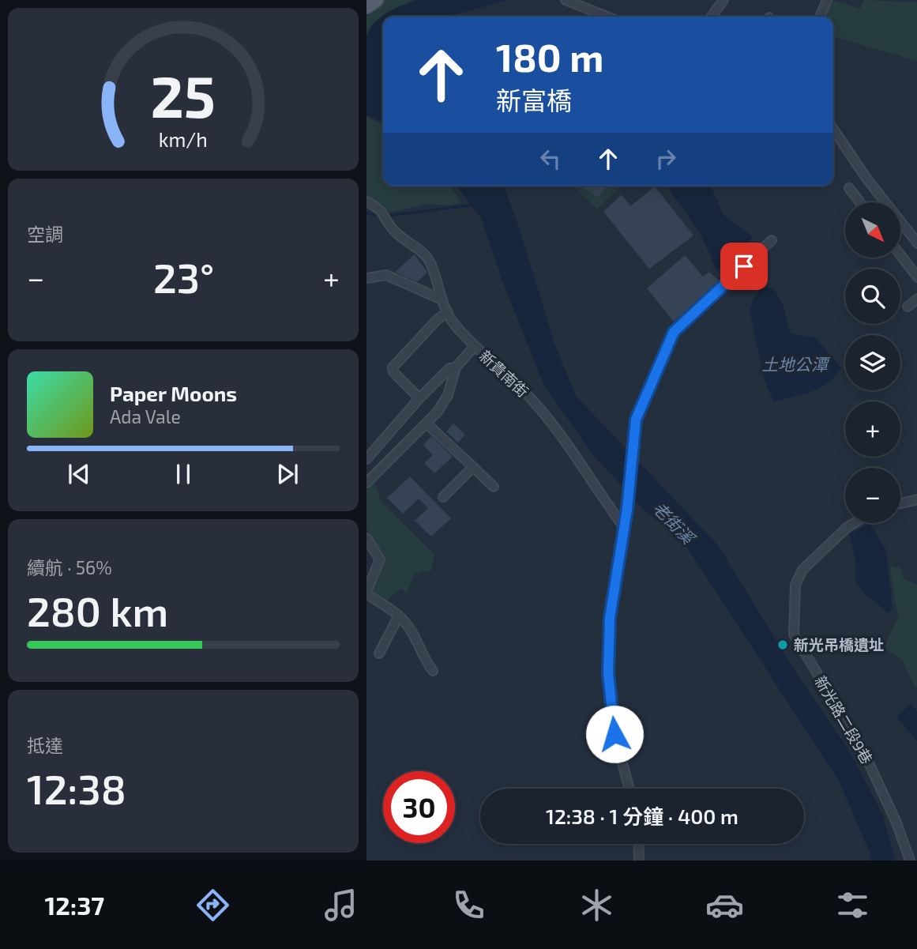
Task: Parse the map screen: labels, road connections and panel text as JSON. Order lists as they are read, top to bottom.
{
  "streets": {
    "street": ["新貴南街", "新光路二段9巷"]
  },
  "water": ["土地公潭", "老街溪"],
  "places": ["新光吊橋遺址"],
  "north": "bottom right",
  "page": {
    "turn": ["180 m", "新富橋"],
    "tile": [
      "空調",
      ["續航 · 56%", "280 km"],
      ["抵達", "12:38"]
    ],
    "map_buttons": ["+", "−"],
    "heat": ["−", "23°", "+"],
    "song": ["Paper Moons", "Ada Vale"],
    "limit": "30",
    "trip": "12:38 · 1 分鐘 · 400 m",
    "tabs": "12:37",
    "gauge": ["25", "km/h"]
  }
}
